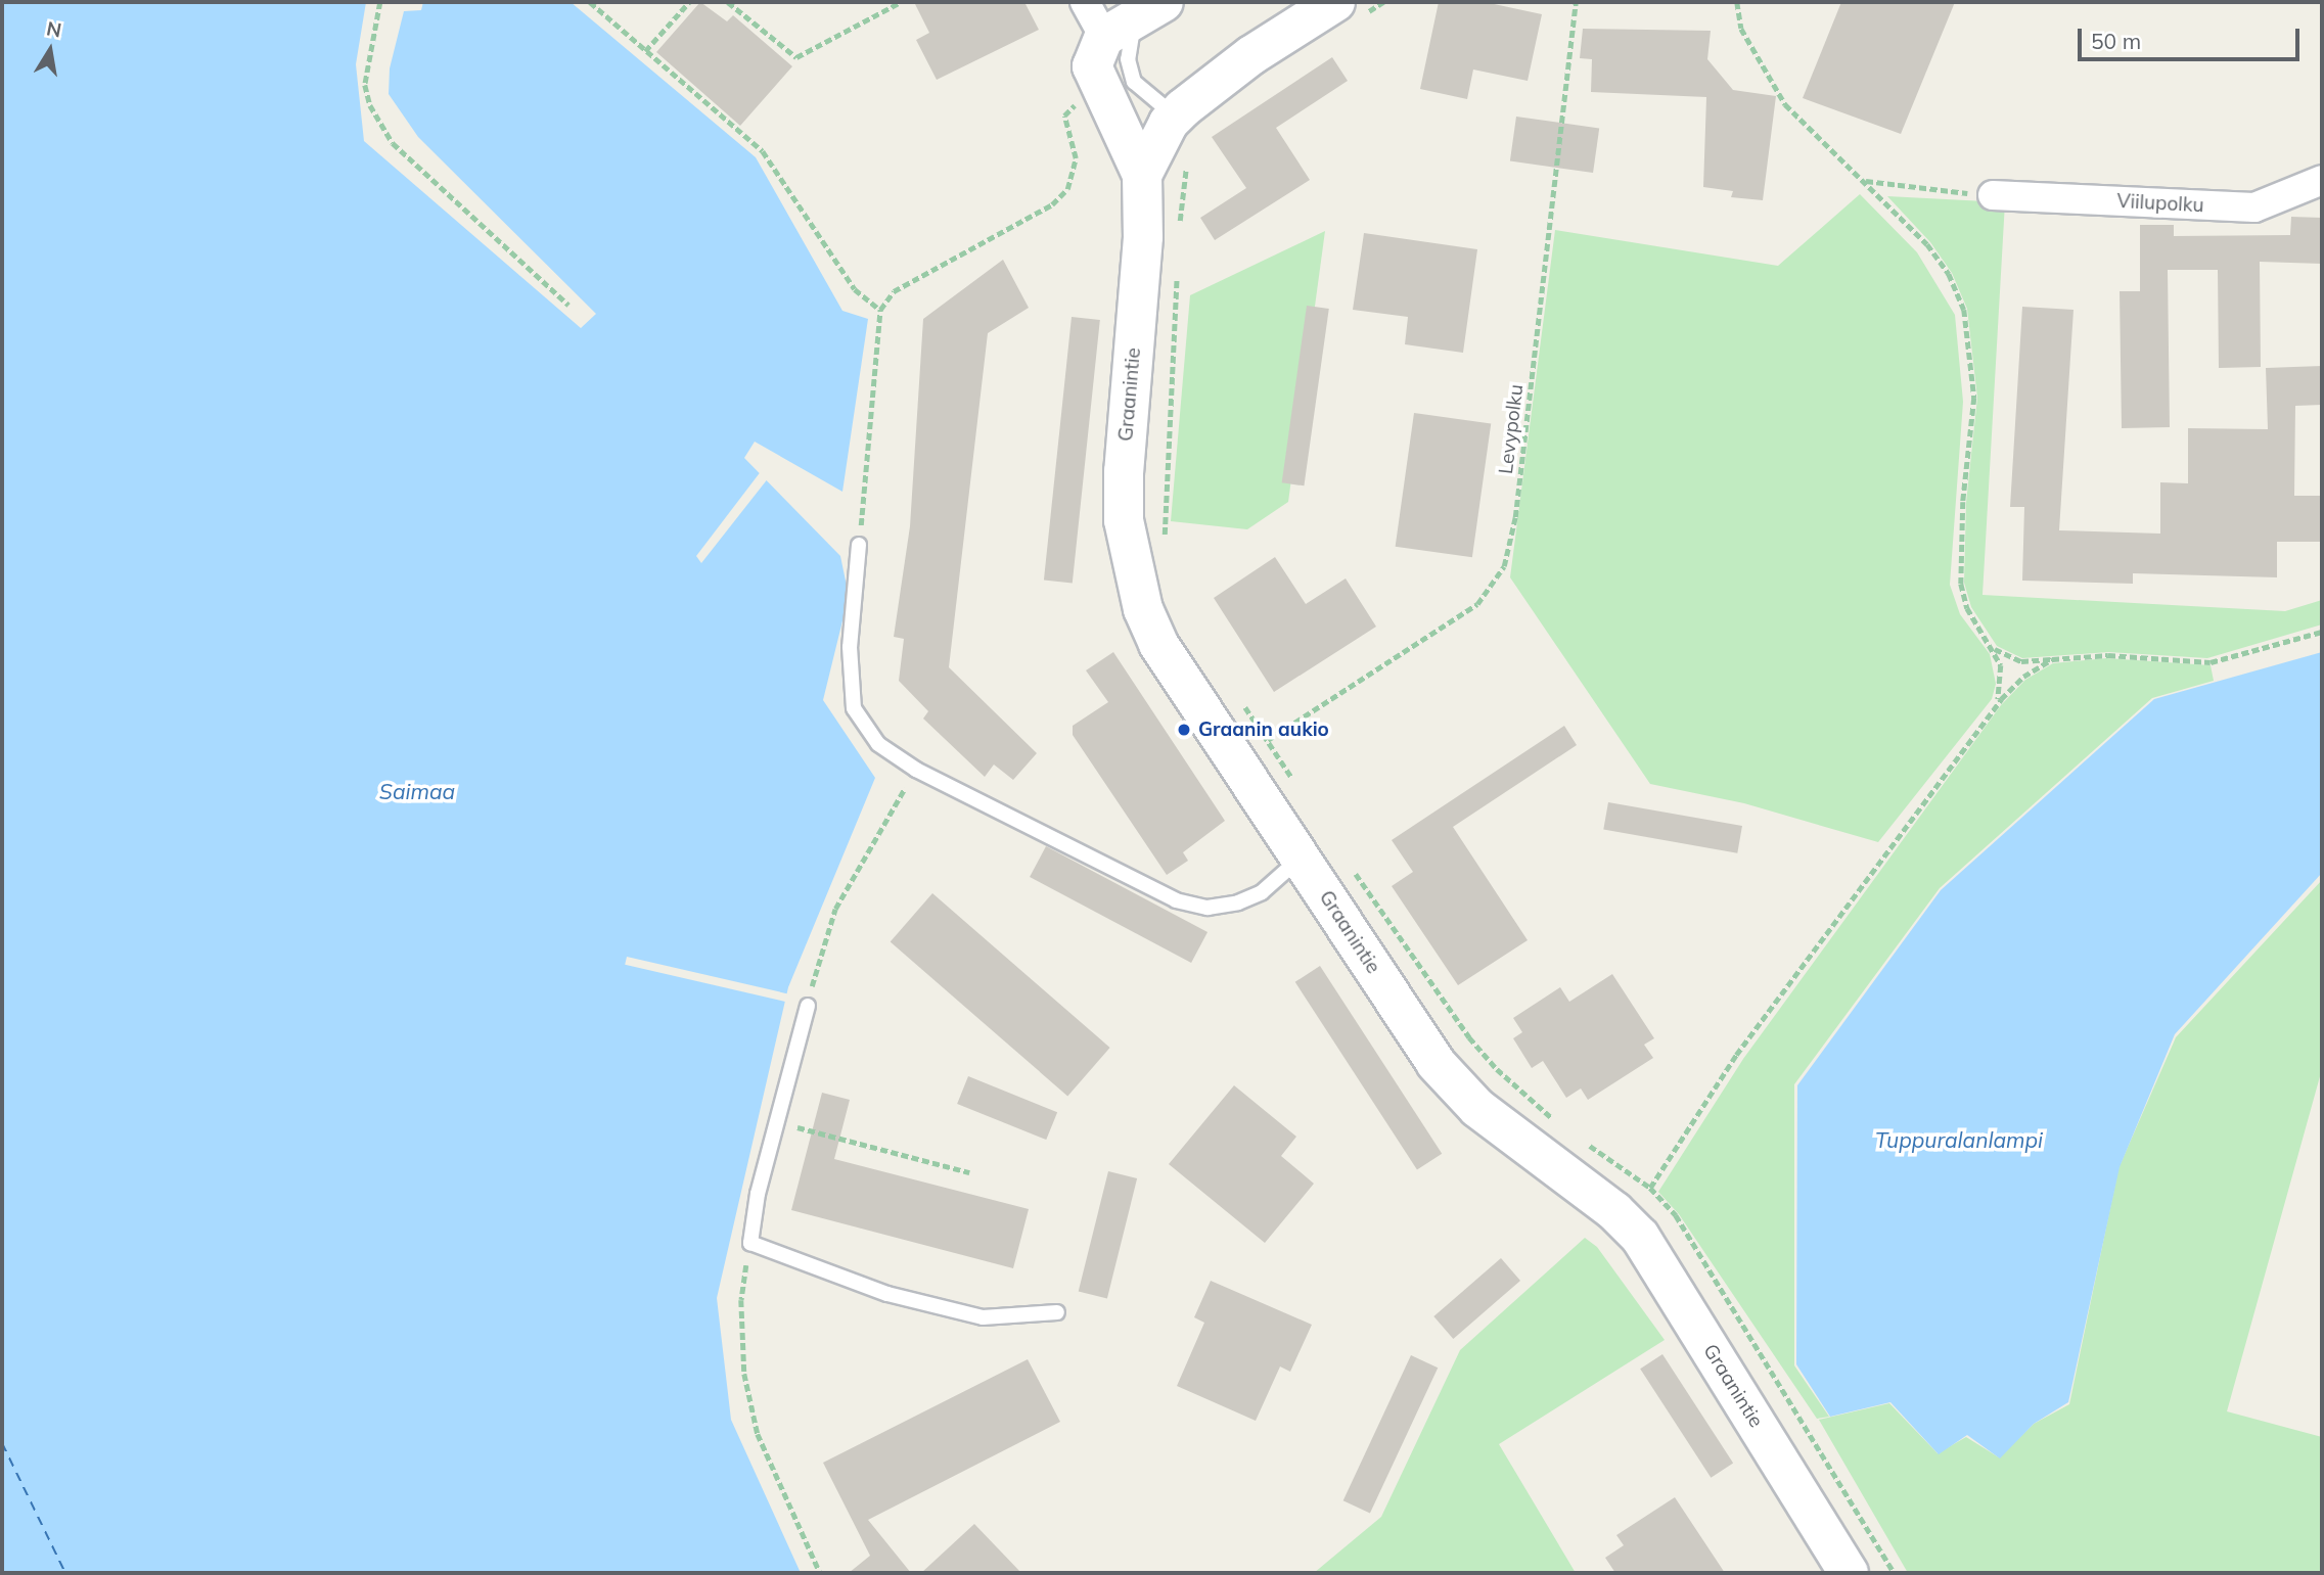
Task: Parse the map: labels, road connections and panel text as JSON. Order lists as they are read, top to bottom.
{
  "streets": {
    "street": ["Viilupolku", "Graanintie"],
    "path": ["Levypolku"]
  },
  "water": ["Saimaa", "Tuppuralanlampi"],
  "places": ["Graanin aukio"],
  "scale_bar": "50 m",
  "north": "top"
}
